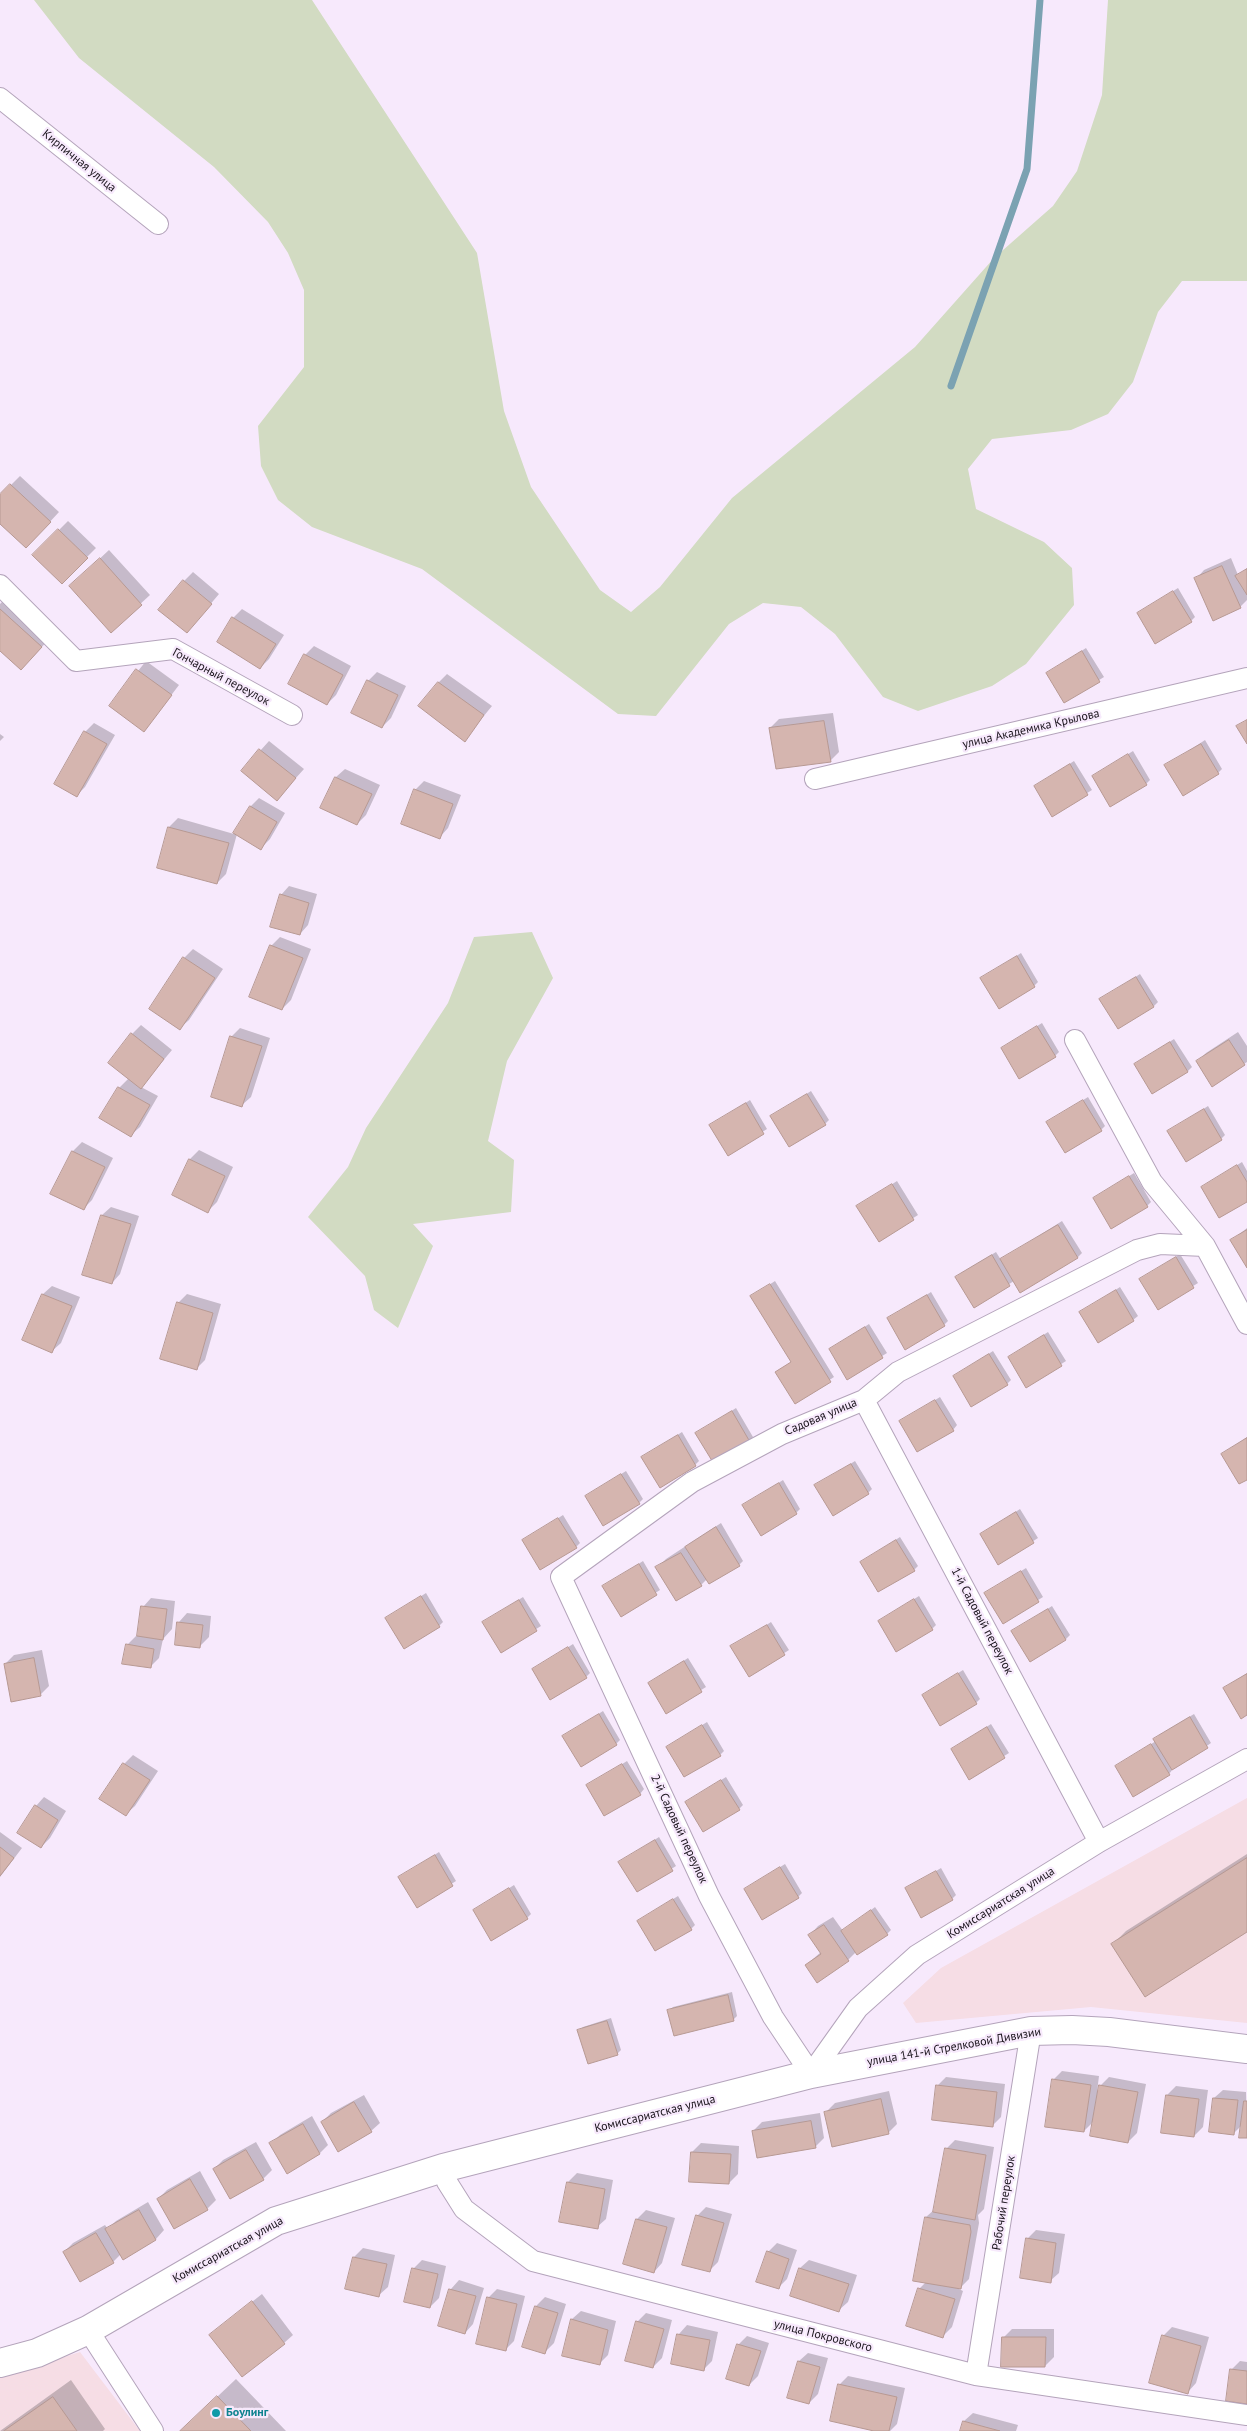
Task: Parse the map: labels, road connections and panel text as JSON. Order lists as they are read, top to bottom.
{
  "streets": {
    "main road": ["Комиссариатская улица", "улица 141-й Стрелковой Дивизии"],
    "street": [
      "Кирпичная улица",
      "Гончарный переулок",
      "улица Академика Крылова",
      "Садовая улица",
      "1-й Садовый переулок",
      "2-й Садовый переулок",
      "Рабочий переулок",
      "улица Покровского"
    ]
  },
  "crossings": [
    ["Садовая улица", "1-й Садовый переулок"],
    ["Садовая улица", "2-й Садовый переулок"],
    ["1-й Садовый переулок", "Комиссариатская улица"],
    ["2-й Садовый переулок", "Комиссариатская улица"],
    ["2-й Садовый переулок", "улица 141-й Стрелковой Дивизии"],
    ["Комиссариатская улица", "улица 141-й Стрелковой Дивизии"],
    ["Комиссариатская улица", "улица Покровского"],
    ["улица 141-й Стрелковой Дивизии", "Рабочий переулок"],
    ["Рабочий переулок", "улица Покровского"]
  ],
  "places": ["Боулинг"]
}
